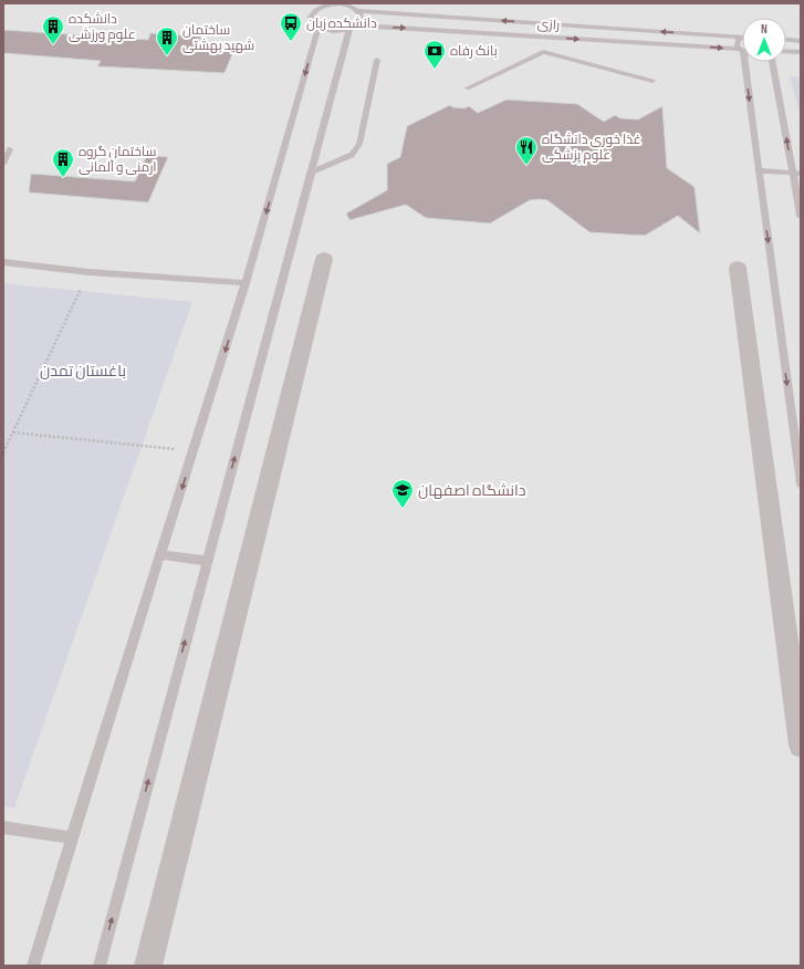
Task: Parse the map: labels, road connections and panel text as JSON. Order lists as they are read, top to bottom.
{
  "streets": {
    "lane": ["رازی"]
  },
  "parks": ["باغستان تمدن"],
  "places": {
    "bus stop": ["دانشکده زبان"],
    "building": ["دانشکده علوم ورزشی", "ساختمان شهید بهشتی", "ساختمان گروه ارمنی و آلمانی"],
    "bank": ["بانک رفاه"],
    "restaurant": ["غذا خوری دانشگاه علوم پزشکی"],
    "school or university": ["دانشگاه اصفهان"]
  },
  "north": "top"
}
